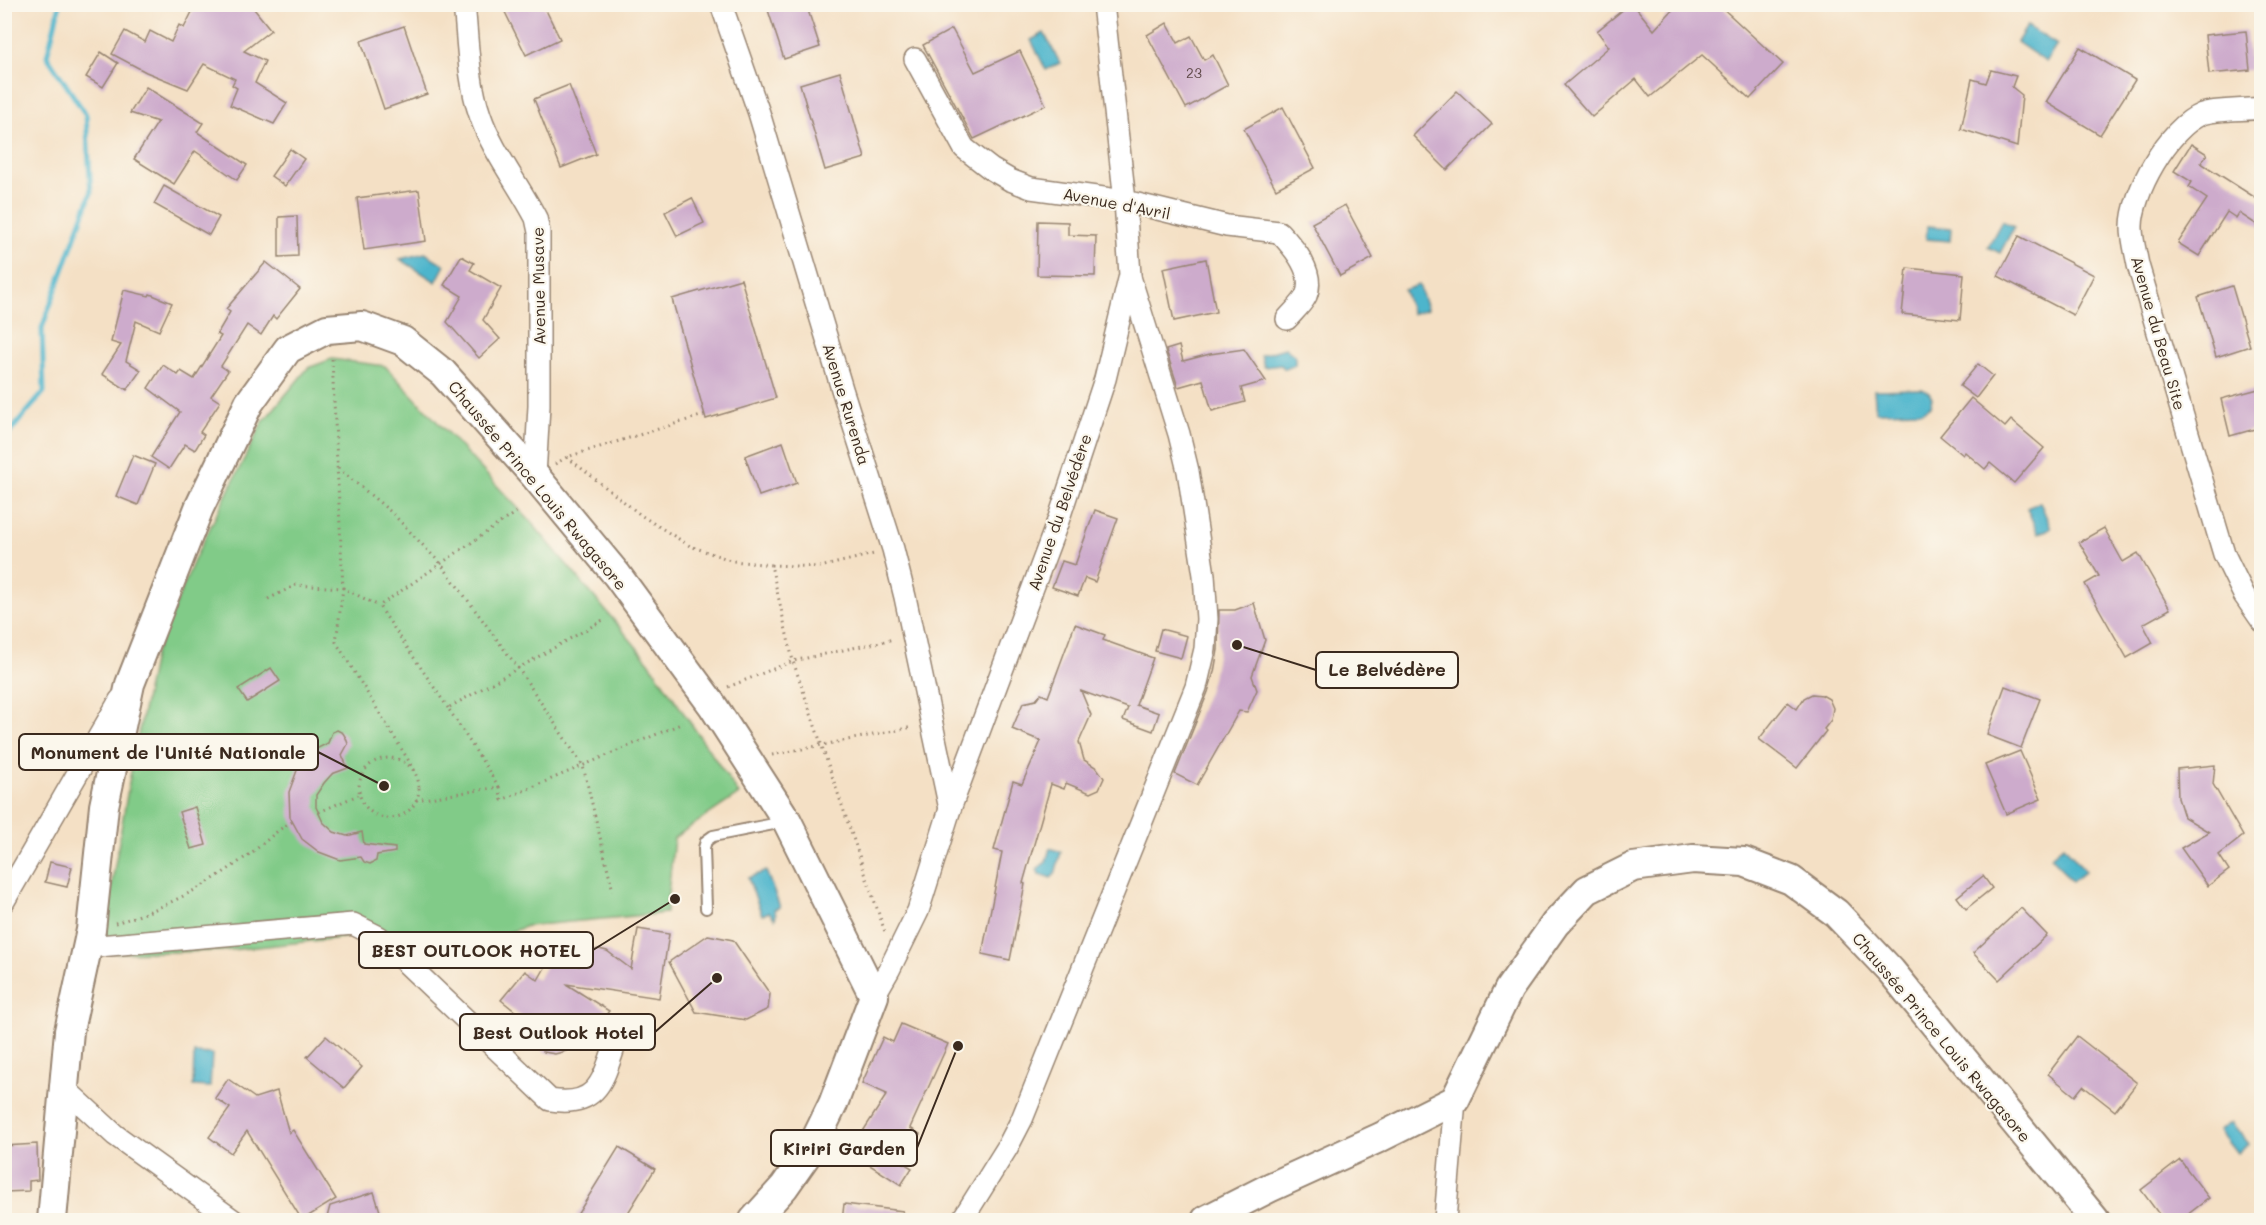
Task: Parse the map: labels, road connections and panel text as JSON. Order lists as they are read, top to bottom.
{
  "streets": {
    "street": [
      "Avenue d'Avril",
      "Avenue Musave",
      "Avenue du Beau Site",
      "Avenue Rurenda",
      "Chaussée Prince Louis Rwagasore",
      "Avenue du Belvédère"
    ]
  },
  "crossings": [
    ["Avenue d'Avril", "Avenue du Belvédère"],
    ["Avenue Musave", "Chaussée Prince Louis Rwagasore"],
    ["Avenue Rurenda", "Avenue du Belvédère"],
    ["Chaussée Prince Louis Rwagasore", "Avenue du Belvédère"]
  ],
  "places": [
    "Le Belvédère",
    "Monument de l'Unité Nationale",
    "BEST OUTLOOK HOTEL",
    "Best Outlook Hotel",
    "Kiriri Garden"
  ],
  "house_numbers": ["23"]
}
